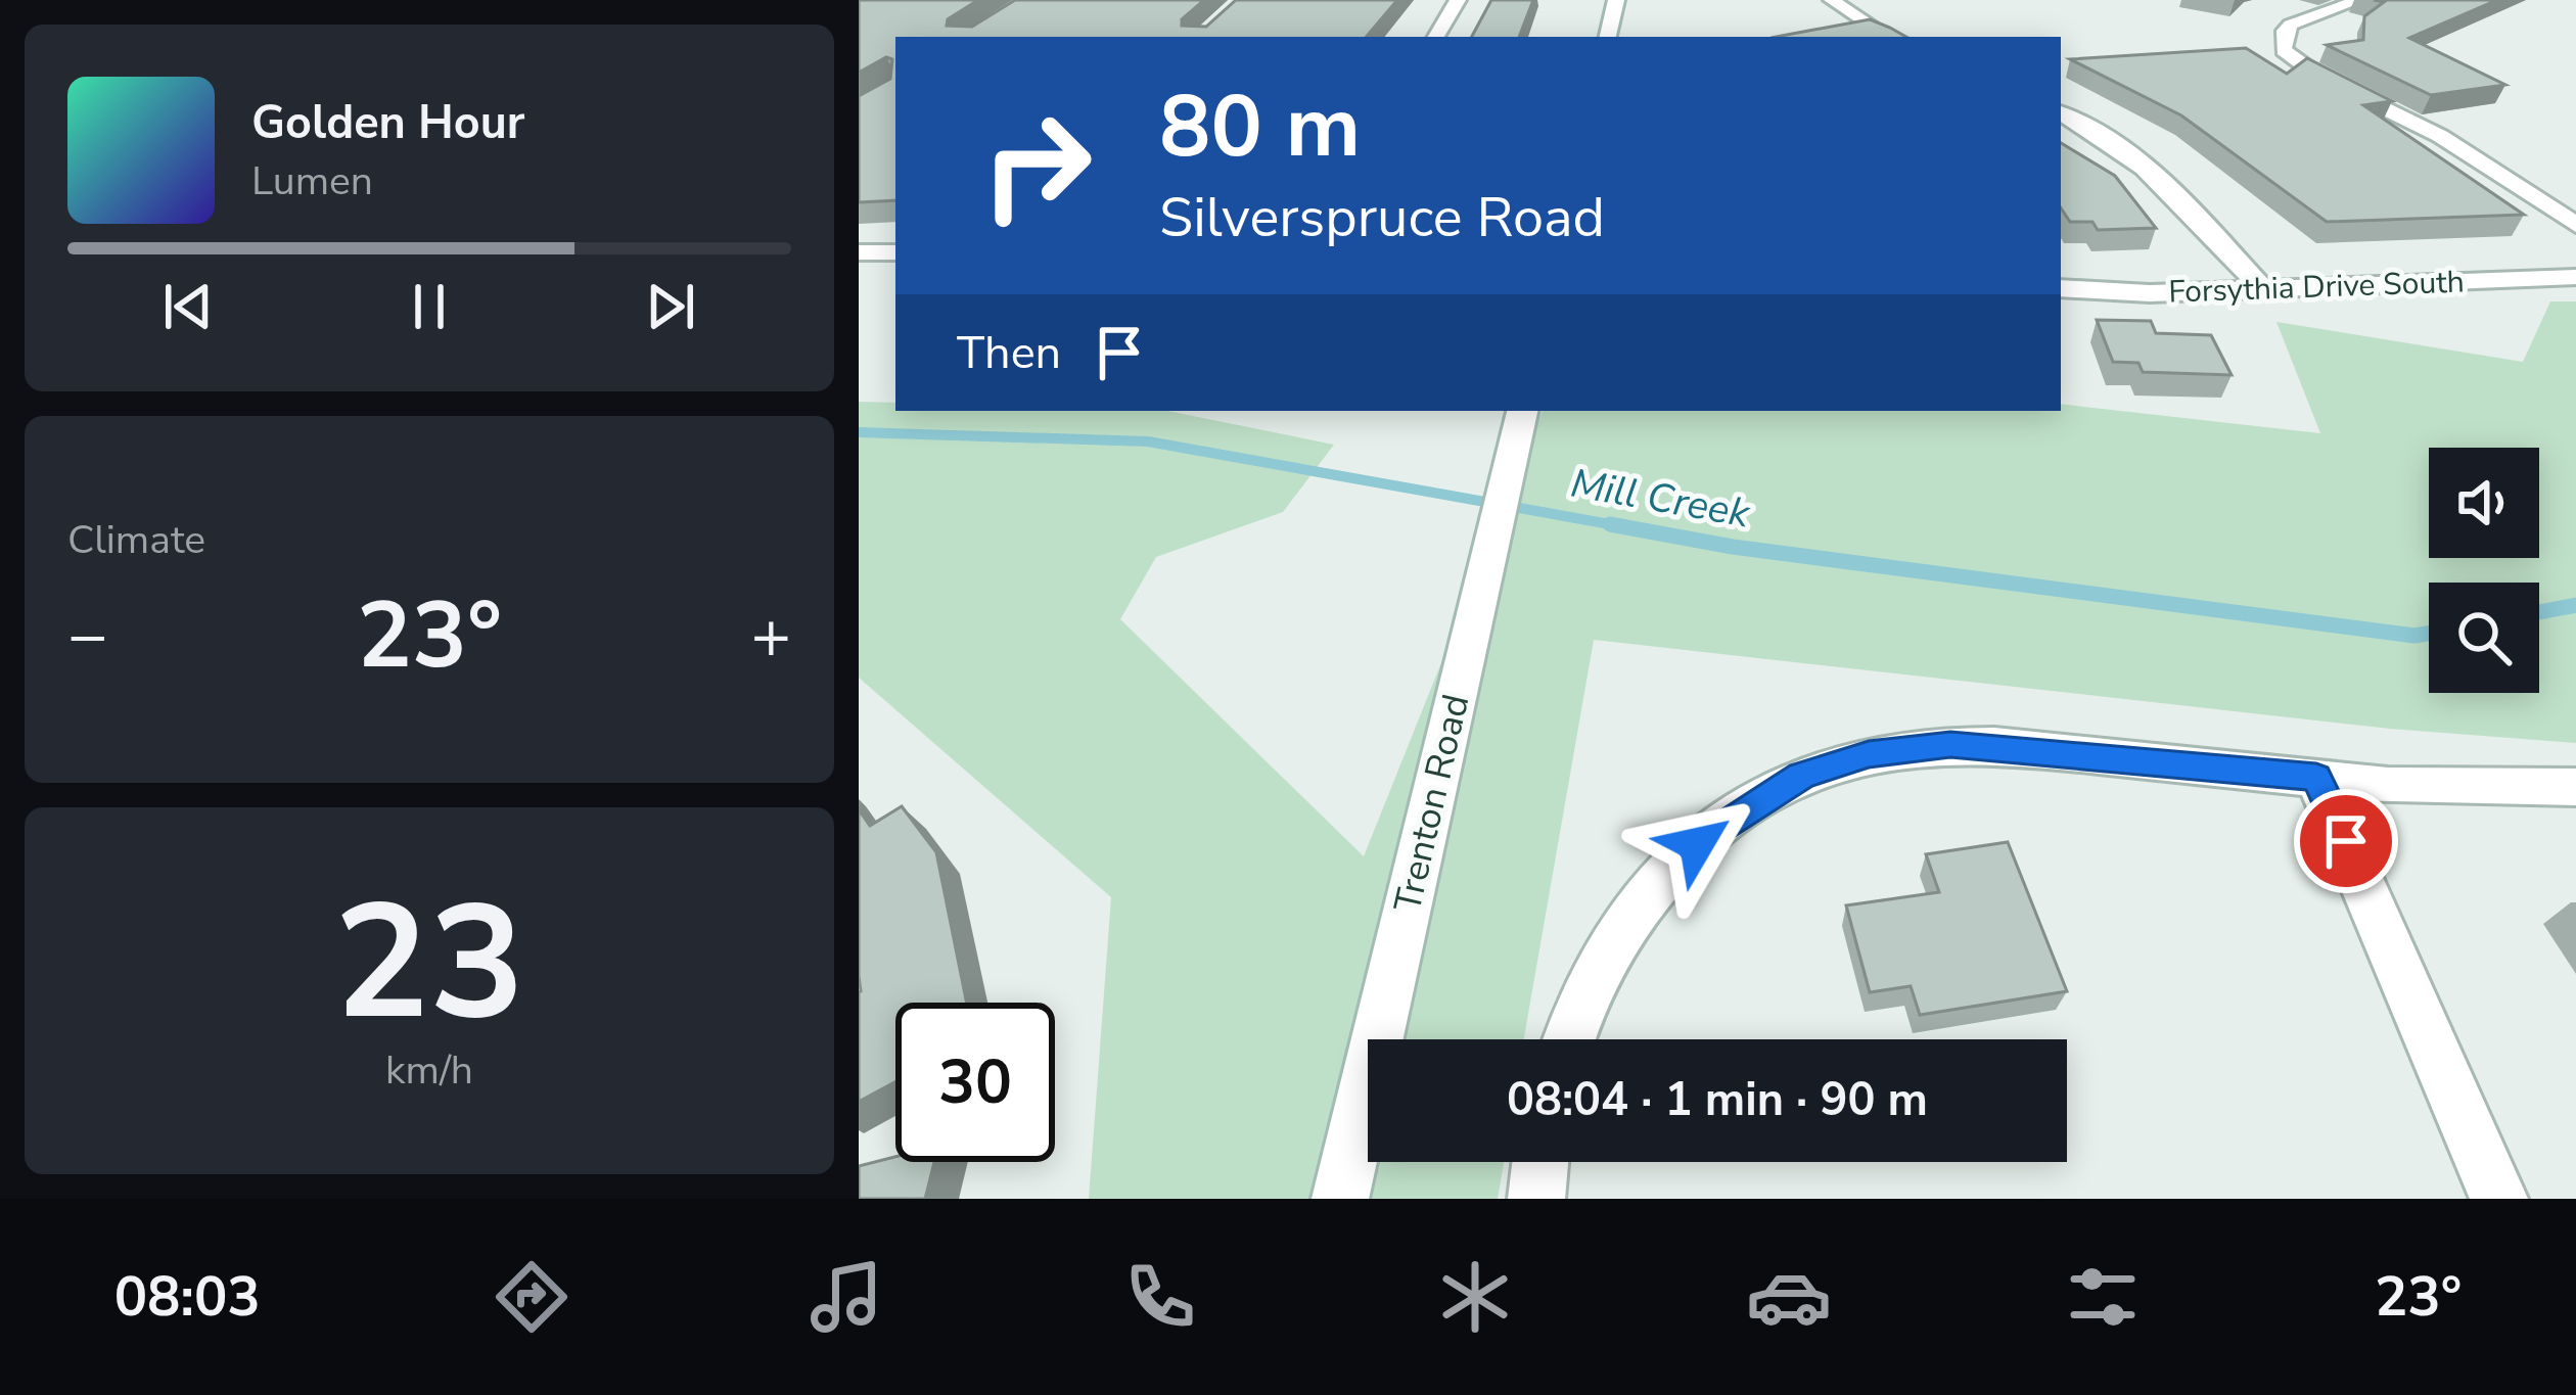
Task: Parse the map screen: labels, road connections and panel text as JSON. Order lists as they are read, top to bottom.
{
  "streets": {
    "street": ["Forsythia Drive South", "Trenton Road"]
  },
  "water": ["Mill Creek"],
  "page": {
    "turn": ["80 m", "Silverspruce Road"],
    "song": ["Golden Hour", "Lumen"],
    "then": "Then",
    "tile": [
      "Climate",
      ["23", "km/h"]
    ],
    "heat": ["−", "23°", "+"],
    "limit": "30",
    "trip": "08:04 · 1 min · 90 m",
    "tabs": ["08:03", "23°"]
  }
}
